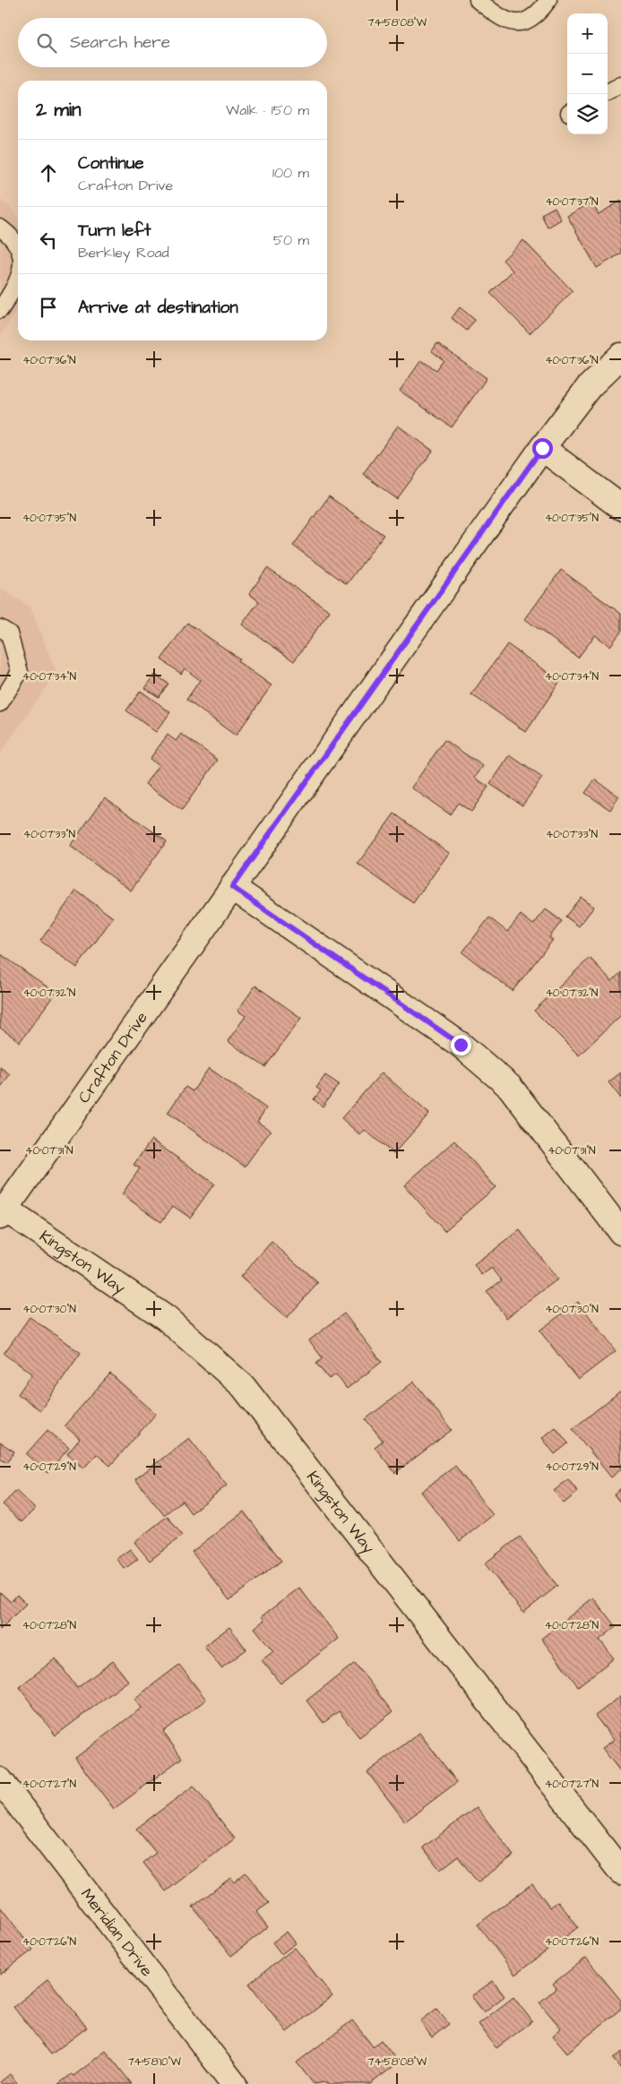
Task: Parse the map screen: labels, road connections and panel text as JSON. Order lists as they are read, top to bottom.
{
  "streets": {
    "street": ["Crafton Drive", "Kingston Way", "Meridian Drive"]
  },
  "crossings": [
    ["Crafton Drive", "Kingston Way"]
  ],
  "page": {
    "map_buttons": ["+", "−"],
    "search": "Search here",
    "heading": ["2 min", "Walk · 150 m"],
    "list": [
      ["Continue", "Crafton Drive", "100 m"],
      ["Turn left", "Berkley Road", "50 m"],
      "Arrive at destination"
    ]
  },
  "coordinates": [
    "74°58'08\"W",
    "40°07'37\"N",
    "40°07'36\"N",
    "40°07'35\"N",
    "40°07'34\"N",
    "40°07'33\"N",
    "40°07'32\"N",
    "40°07'31\"N",
    "40°07'30\"N",
    "40°07'29\"N",
    "40°07'28\"N",
    "40°07'27\"N",
    "40°07'26\"N",
    "74°58'10\"W"
  ]
}
